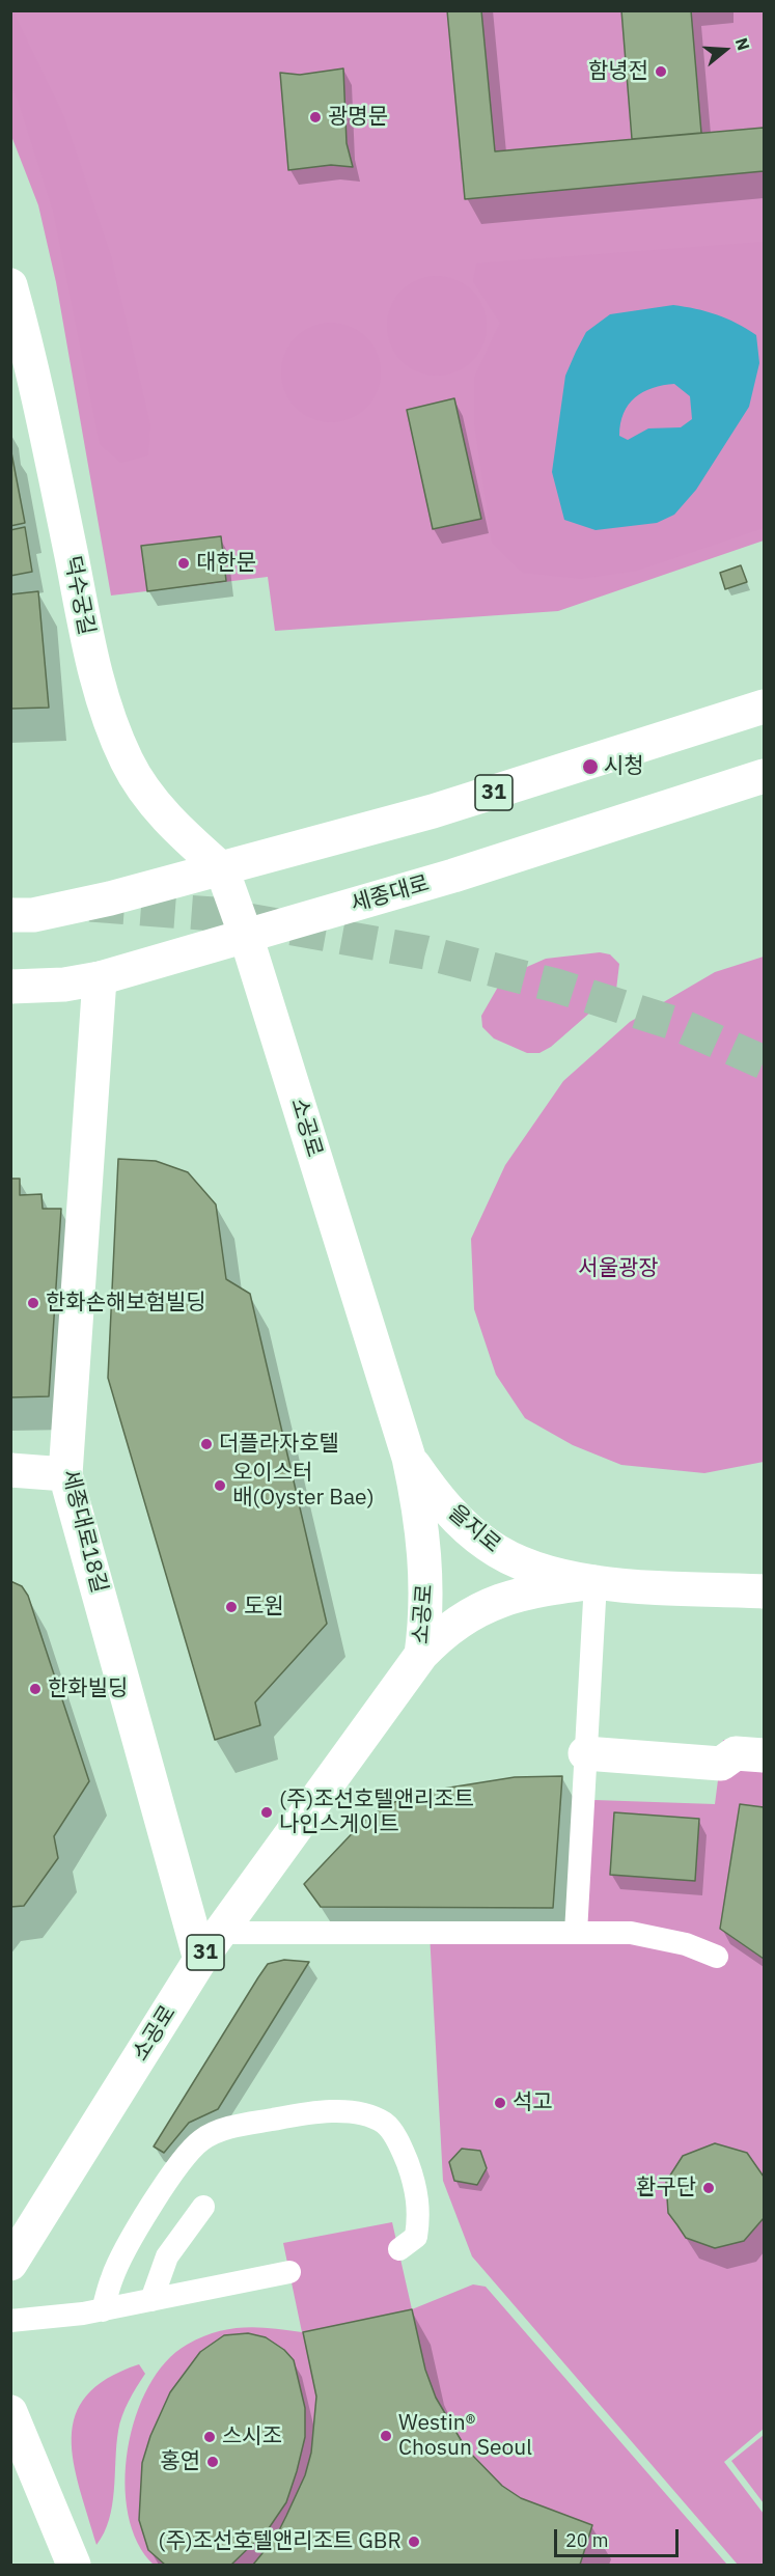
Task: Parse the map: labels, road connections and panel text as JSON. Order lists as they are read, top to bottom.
{
  "streets": {
    "main road": [
      "덕수궁길",
      "31",
      "세종대로",
      "소공로",
      "을지로",
      "세종대로18길"
    ]
  },
  "crossings": [
    ["덕수궁길", "31"],
    ["덕수궁길", "소공로"],
    ["31", "소공로"],
    ["세종대로", "소공로"],
    ["세종대로", "세종대로18길"],
    ["소공로", "을지로"],
    ["소공로", "세종대로18길"]
  ],
  "parks": ["서울광장"],
  "places": [
    "함녕전",
    "광명문",
    "대한문",
    "시청",
    "한화손해보험빌딩",
    "더플라자호텔",
    "오이스터 배(Oyster Bae)",
    "도원",
    "한화빌딩",
    "(주)조선호텔앤리조트 나인스게이트",
    "석고",
    "환구단",
    "Westin® Chosun Seoul",
    "스시조",
    "홍연",
    "(주)조선호텔앤리조트 GBR"
  ],
  "scale_bar": "20 m",
  "north": "right"
}
